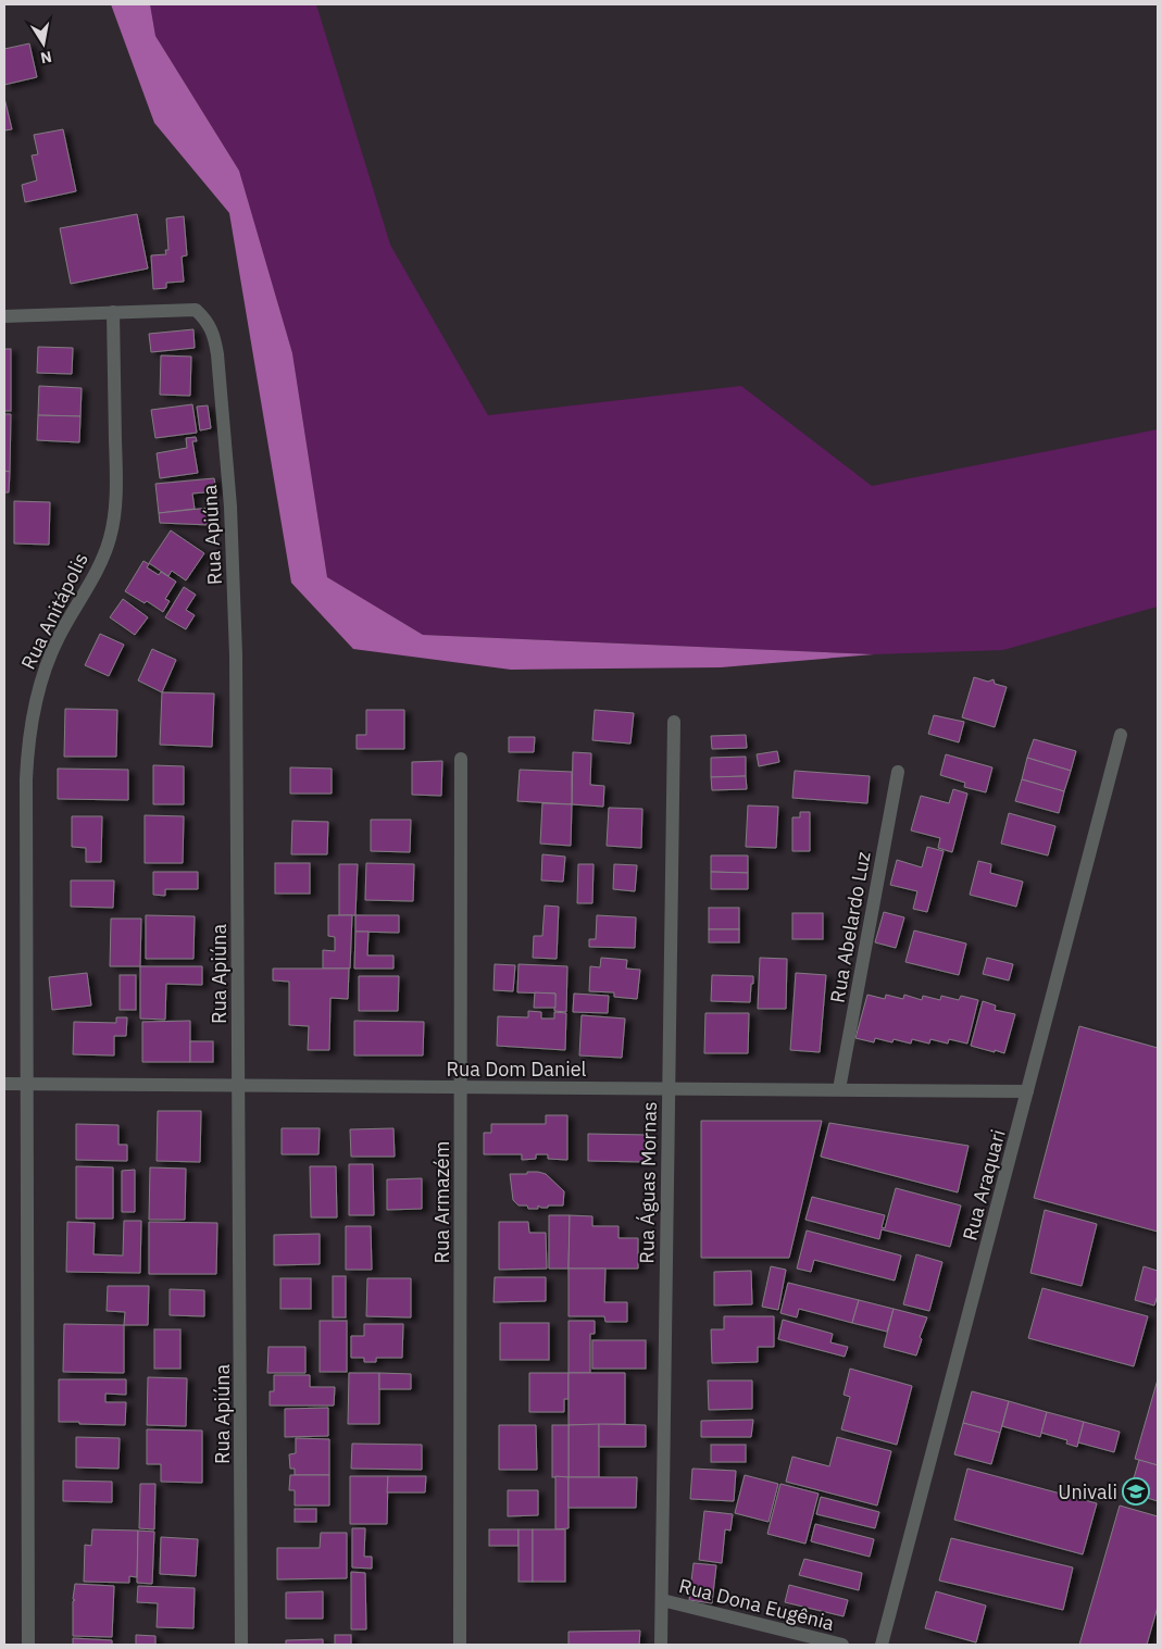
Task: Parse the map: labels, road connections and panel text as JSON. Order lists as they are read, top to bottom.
{
  "streets": {
    "street": [
      "Rua Apiúna",
      "Rua Anitápolis",
      "Rua Abelardo Luz",
      "Rua Dom Daniel",
      "Rua Águas Mornas",
      "Rua Araquari",
      "Rua Armazém",
      "Rua Dona Eugênia"
    ]
  },
  "crossings": [
    ["Rua Apiúna", "Rua Anitápolis"],
    ["Rua Apiúna", "Rua Dom Daniel"],
    ["Rua Anitápolis", "Rua Dom Daniel"],
    ["Rua Abelardo Luz", "Rua Dom Daniel"],
    ["Rua Dom Daniel", "Rua Águas Mornas"],
    ["Rua Dom Daniel", "Rua Araquari"],
    ["Rua Dom Daniel", "Rua Armazém"],
    ["Rua Águas Mornas", "Rua Dona Eugênia"]
  ],
  "places": {
    "school or university": ["Univali"]
  },
  "north": "bottom"
}
